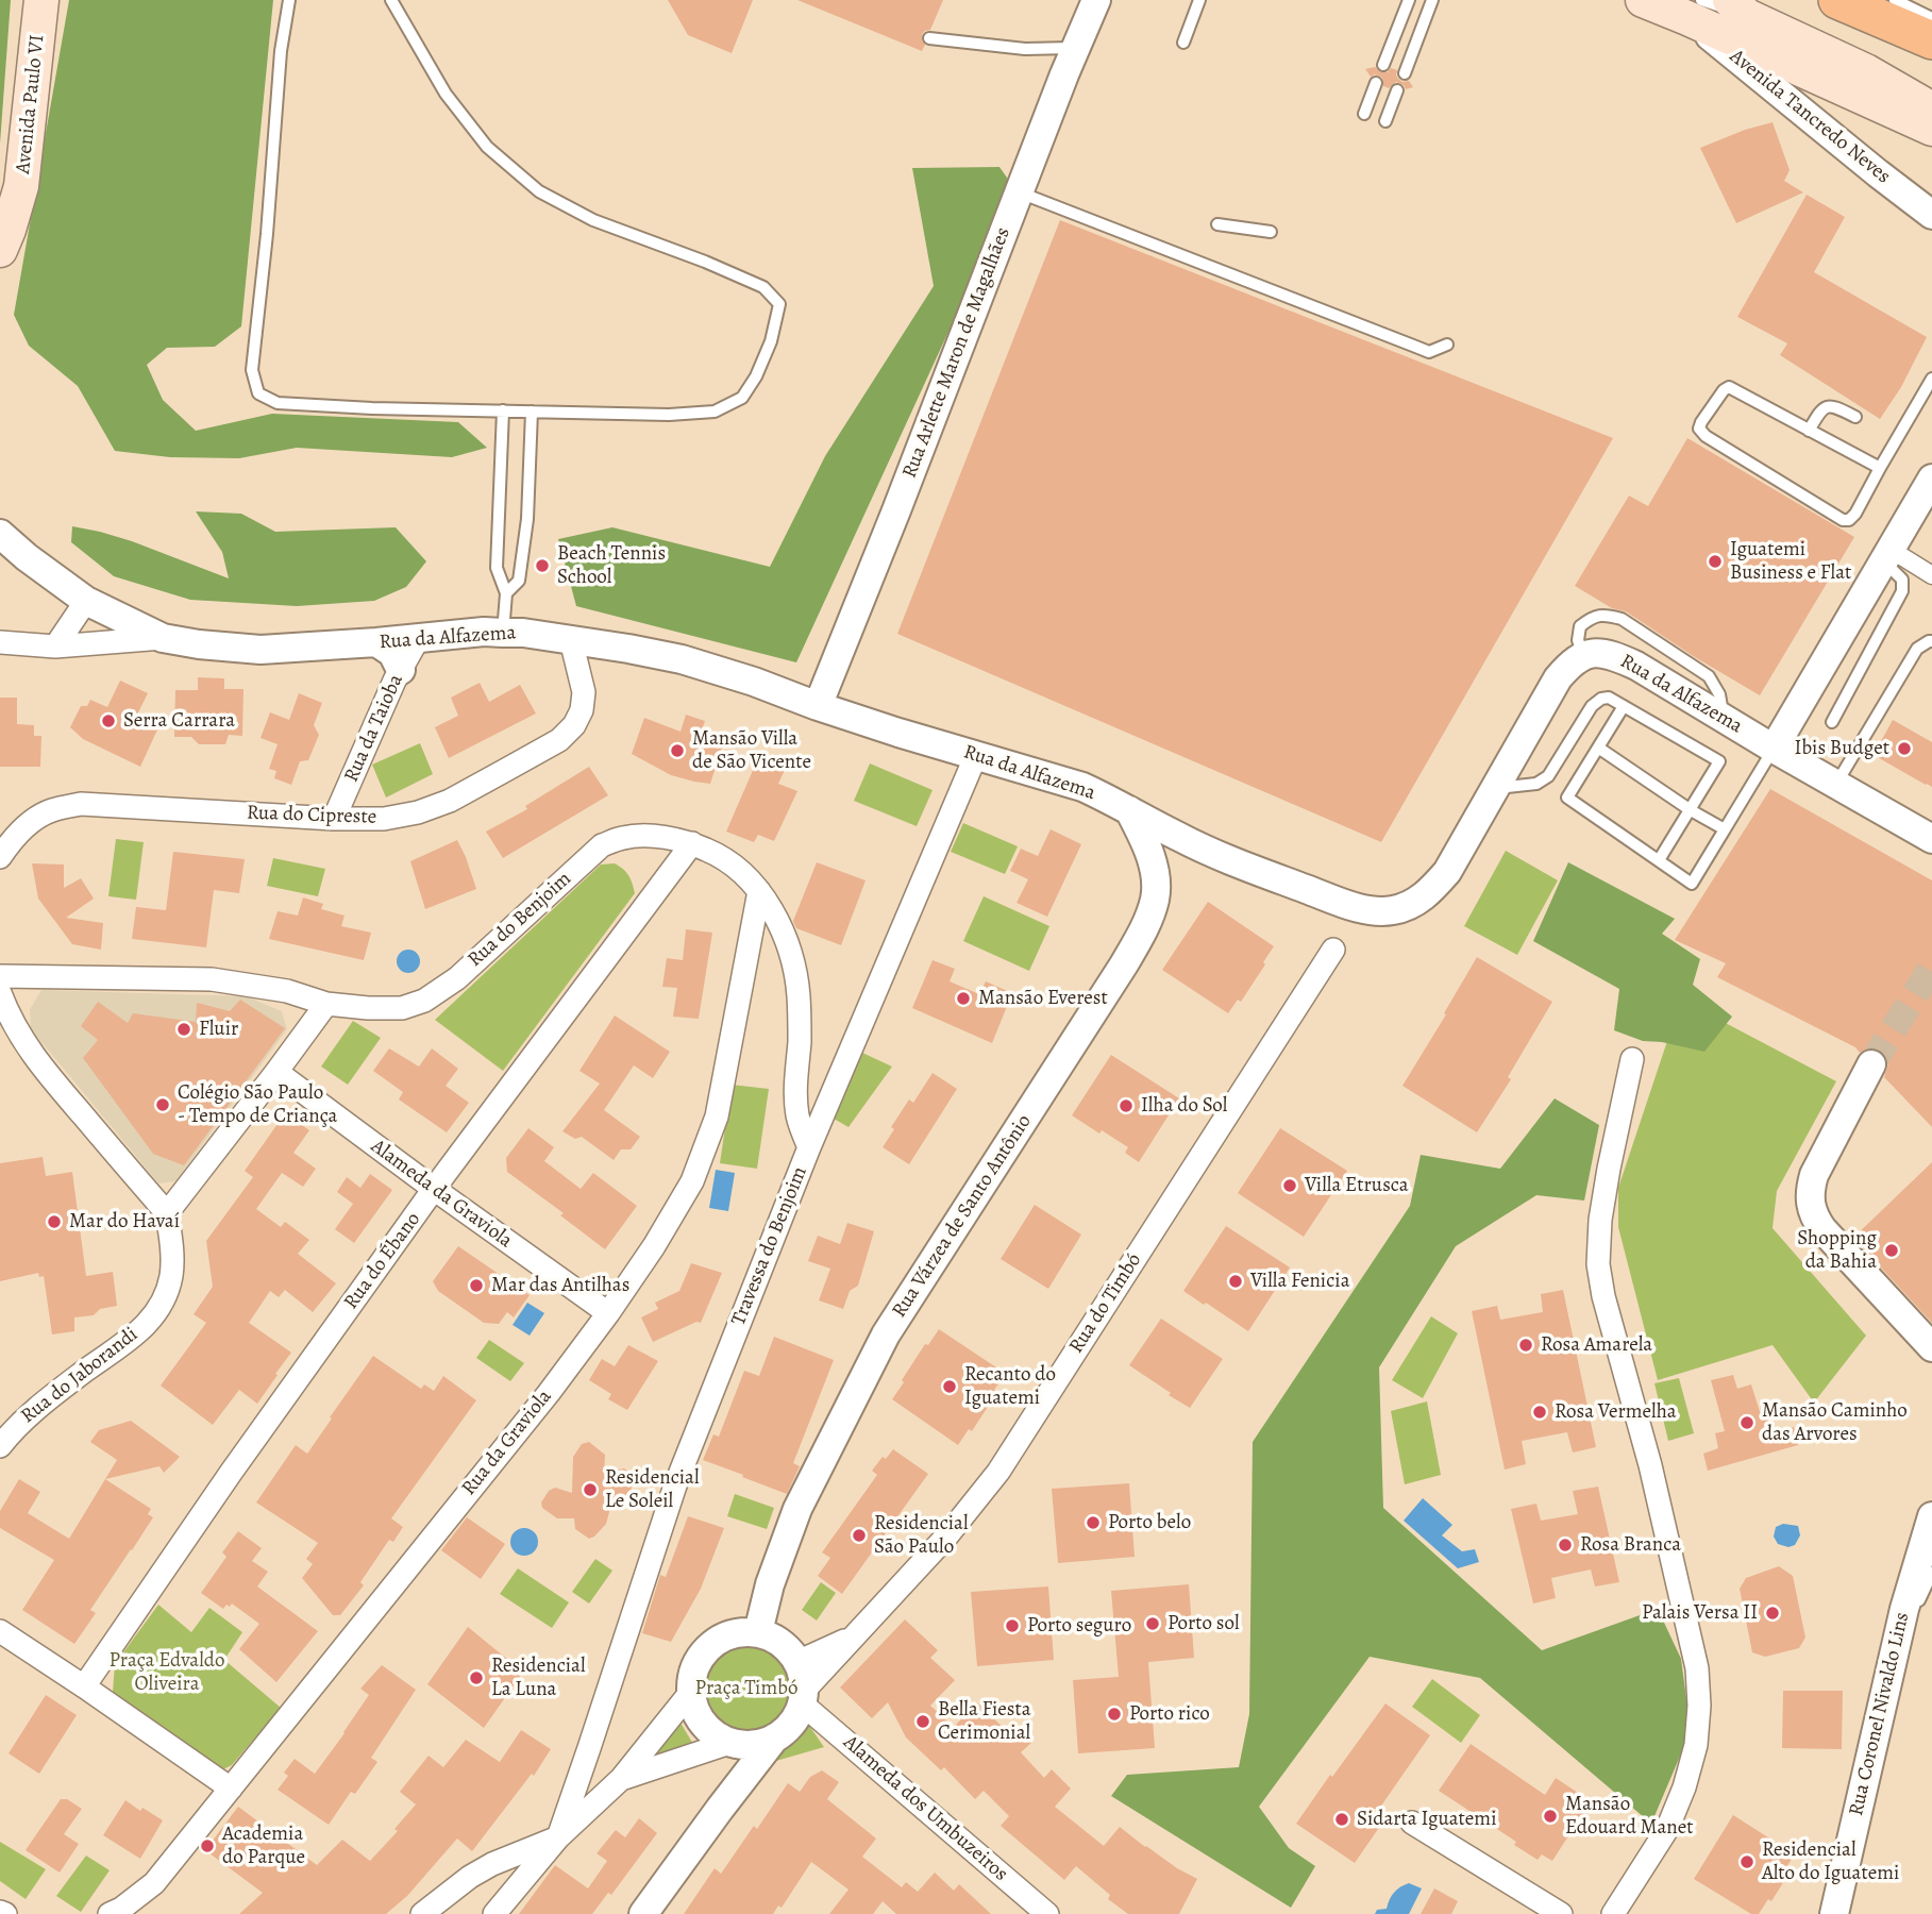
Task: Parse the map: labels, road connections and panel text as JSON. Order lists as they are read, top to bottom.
{
  "streets": {
    "main road": ["Avenida Paulo VI"],
    "street": [
      "Avenida Tancredo Neves",
      "Rua Arlette Maron de Magalhães",
      "Rua da Alfazema",
      "Rua da Taioba",
      "Rua do Cipreste",
      "Rua do Benjoim",
      "Alameda da Graviola",
      "Rua Várzea de Santo Antônio",
      "Travessa do Benjoim",
      "Rua do Ébano",
      "Rua do Timbó",
      "Rua do Jaborandi",
      "Rua da Graviola",
      "Rua Coronel Nivaldo Lins",
      "Alameda dos Umbuzeiros"
    ]
  },
  "crossings": [
    ["Rua Arlette Maron de Magalhães", "Rua da Alfazema"],
    ["Rua da Alfazema", "Rua da Taioba"],
    ["Rua da Alfazema", "Rua do Cipreste"],
    ["Rua da Alfazema", "Rua Várzea de Santo Antônio"],
    ["Rua da Alfazema", "Travessa do Benjoim"],
    ["Rua da Taioba", "Rua do Cipreste"],
    ["Rua do Benjoim", "Travessa do Benjoim"],
    ["Rua do Benjoim", "Rua do Ébano"],
    ["Rua do Benjoim", "Rua da Graviola"],
    ["Alameda da Graviola", "Rua do Ébano"],
    ["Alameda da Graviola", "Rua da Graviola"],
    ["Rua Várzea de Santo Antônio", "Rua do Timbó"],
    ["Rua Várzea de Santo Antônio", "Alameda dos Umbuzeiros"],
    ["Rua do Timbó", "Alameda dos Umbuzeiros"]
  ],
  "parks": ["Praça Edvaldo Oliveira", "Praça Timbó"],
  "places": [
    "Iguatemi Business e Flat",
    "Beach Tennis School",
    "Serra Carrara",
    "Ibis Budget",
    "Mansão Villa de São Vicente",
    "Mansão Everest",
    "Fluir",
    "Colégio São Paulo - Tempo de Criança",
    "Ilha do Sol",
    "Villa Etrusca",
    "Mar do Havaí",
    "Shopping da Bahia",
    "Villa Fenicia",
    "Mar das Antilhas",
    "Rosa Amarela",
    "Recanto do Iguatemi",
    "Rosa Vermelha",
    "Mansão Caminho das Arvores",
    "Residencial Le Soleil",
    "Porto belo",
    "Residencial São Paulo",
    "Rosa Branca",
    "Palais Versa II",
    "Porto sol",
    "Porto seguro",
    "Residencial La Luna",
    "Porto rico",
    "Bella Fiesta Cerimonial",
    "Mansão Edouard Manet",
    "Sidarta Iguatemi",
    "Academia do Parque",
    "Residencial Alto do Iguatemi"
  ]
}
